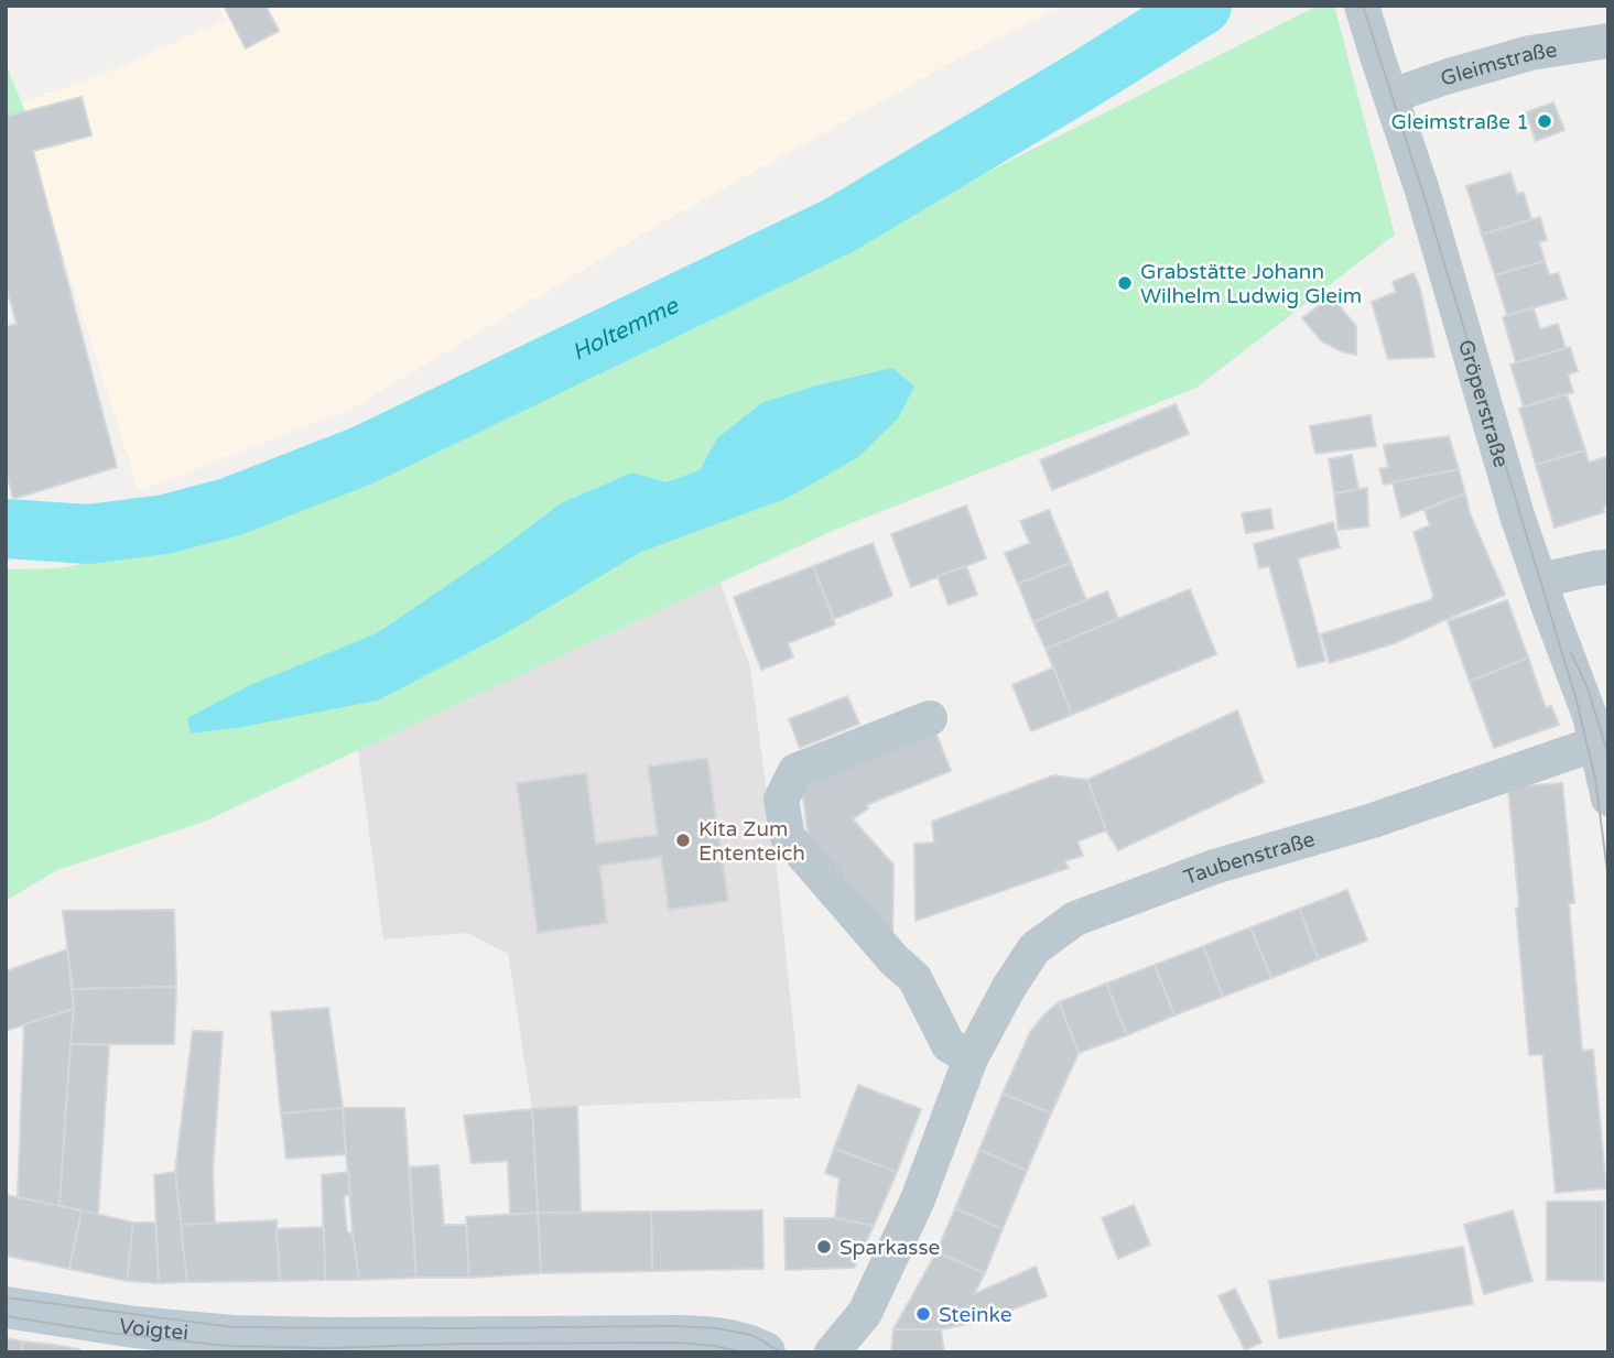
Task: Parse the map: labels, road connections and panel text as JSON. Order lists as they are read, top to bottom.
{
  "streets": {
    "street": [
      "Gleimstraße",
      "Gröperstraße",
      "Taubenstraße",
      "Voigtei"
    ]
  },
  "crossings": [
    ["Gleimstraße", "Gröperstraße"],
    ["Gröperstraße", "Taubenstraße"]
  ],
  "water": ["Holtemme"],
  "places": [
    "Gleimstraße 1",
    "Grabstätte Johann Wilhelm Ludwig Gleim",
    "Kita Zum Ententeich",
    "Sparkasse",
    "Steinke"
  ]
}
